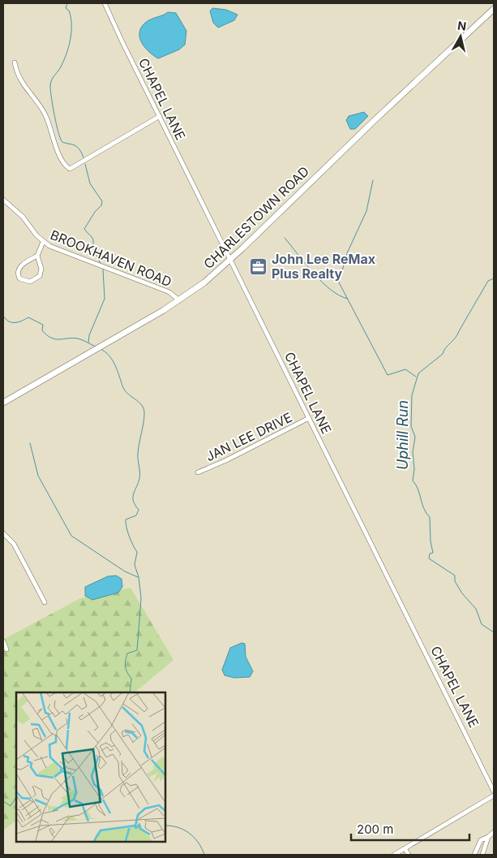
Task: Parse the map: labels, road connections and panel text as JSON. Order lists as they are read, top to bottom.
{
  "streets": {
    "main road": ["CHARLESTOWN ROAD"],
    "street": ["CHAPEL LANE", "BROOKHAVEN ROAD", "JAN LEE DRIVE"]
  },
  "crossings": [
    ["CHAPEL LANE", "CHARLESTOWN ROAD"],
    ["CHAPEL LANE", "JAN LEE DRIVE"],
    ["CHARLESTOWN ROAD", "BROOKHAVEN ROAD"]
  ],
  "water": ["Uphill Run"],
  "places": {
    "office": ["John Lee ReMax Plus Realty"]
  },
  "scale_bar": "200 m",
  "north": "top"
}
